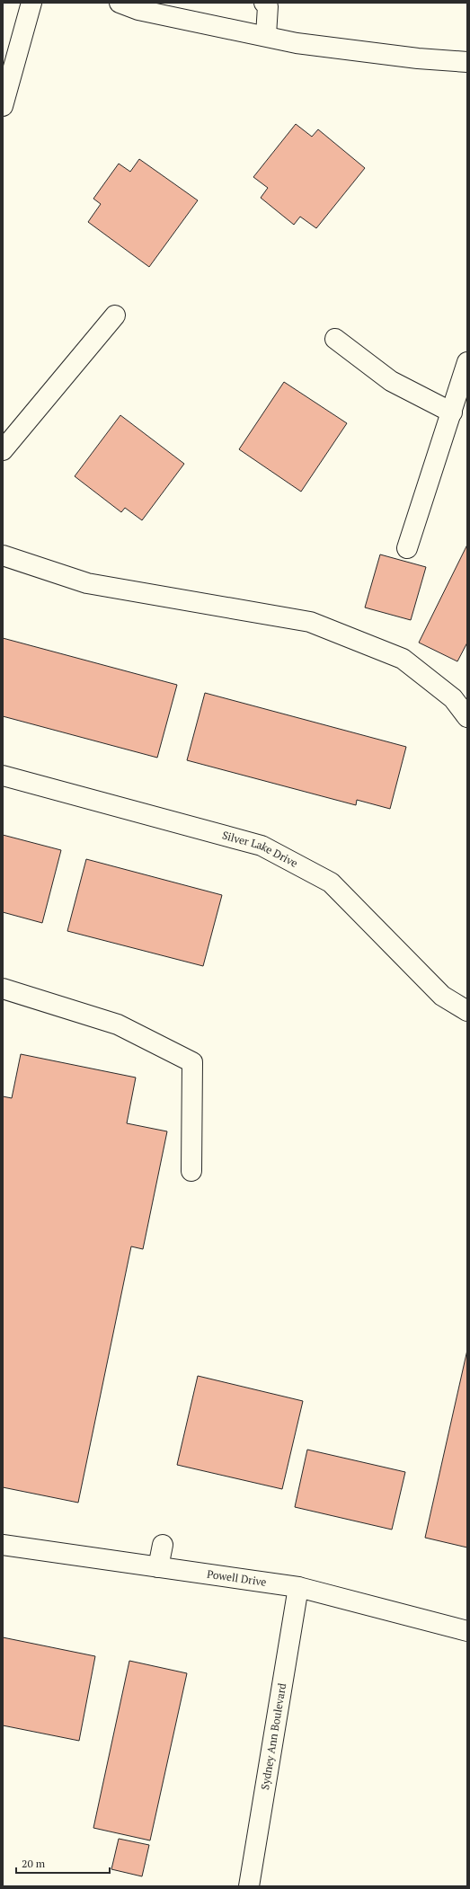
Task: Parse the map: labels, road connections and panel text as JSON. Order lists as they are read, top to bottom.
{
  "streets": {
    "street": ["Silver Lake Drive", "Powell Drive", "Sydney Ann Boulevard"]
  },
  "crossings": [
    ["Powell Drive", "Sydney Ann Boulevard"]
  ],
  "scale_bar": "20 m"
}
